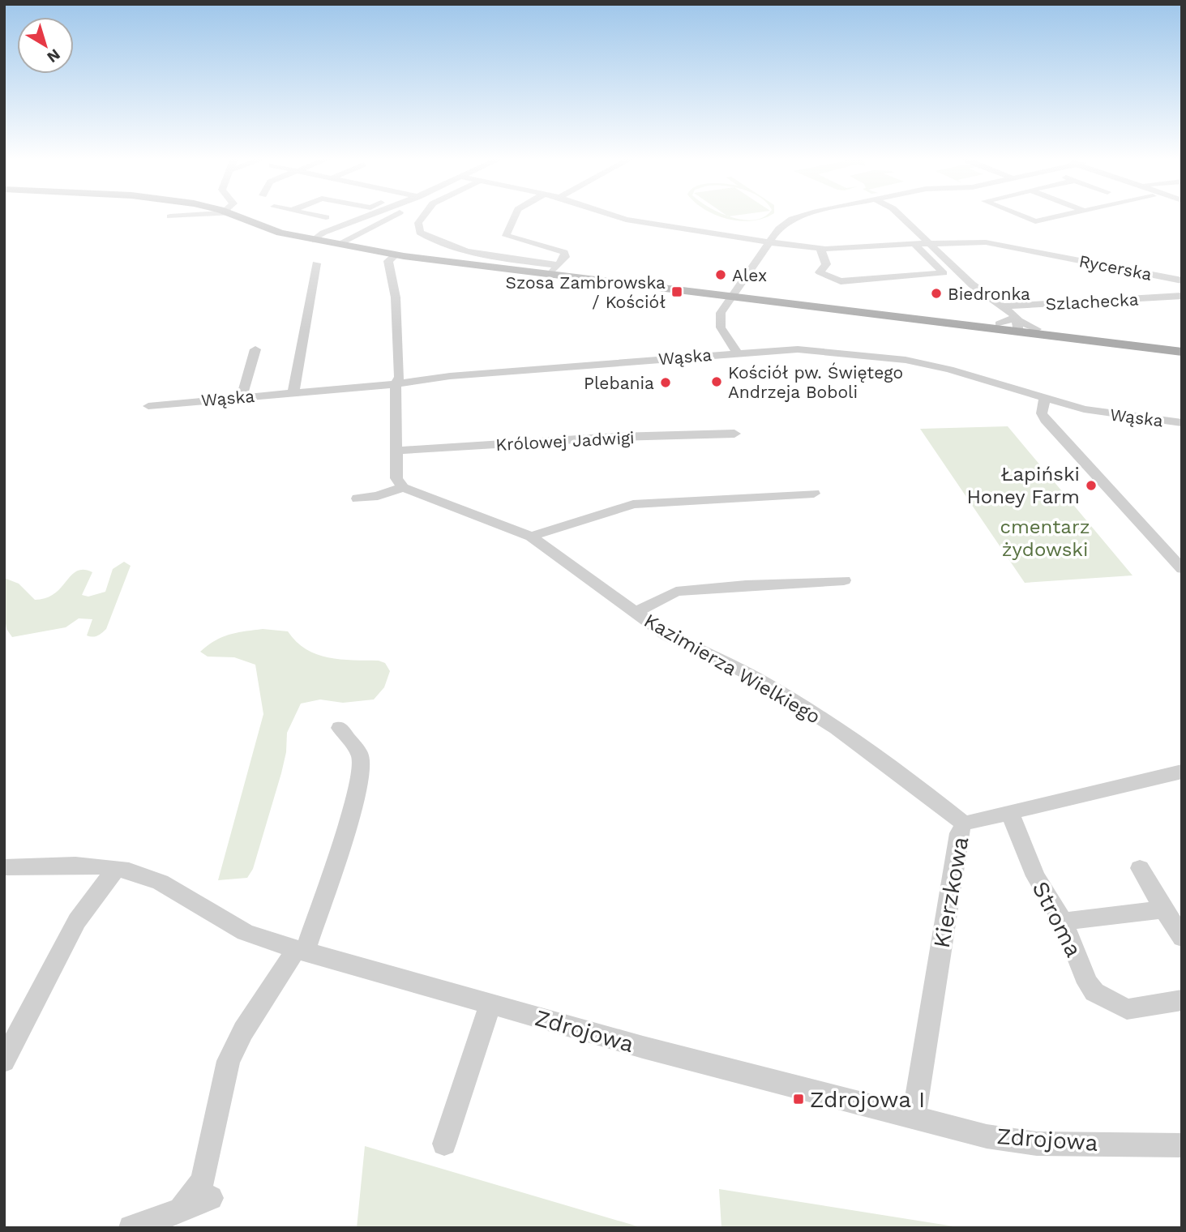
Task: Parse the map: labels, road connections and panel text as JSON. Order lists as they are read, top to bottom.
{
  "streets": {
    "street": [
      "Rycerska",
      "Szlachecka",
      "Wąska",
      "Królowej Jadwigi",
      "Kazimierza Wielkiego",
      "Kierzkowa",
      "Stroma",
      "Zdrojowa"
    ]
  },
  "crossings": [
    ["Kazimierza Wielkiego", "Kierzkowa"],
    ["Kierzkowa", "Stroma"],
    ["Kierzkowa", "Zdrojowa"]
  ],
  "parks": ["cmentarz żydowski"],
  "places": {
    "other": [
      "Alex",
      "Biedronka",
      "Kościół pw. Świętego Andrzeja Boboli",
      "Plebania",
      "Łapiński Honey Farm"
    ],
    "transit": ["Szosa Zambrowska / Kościół", "Zdrojowa I"]
  },
  "north": "bottom right"
}
